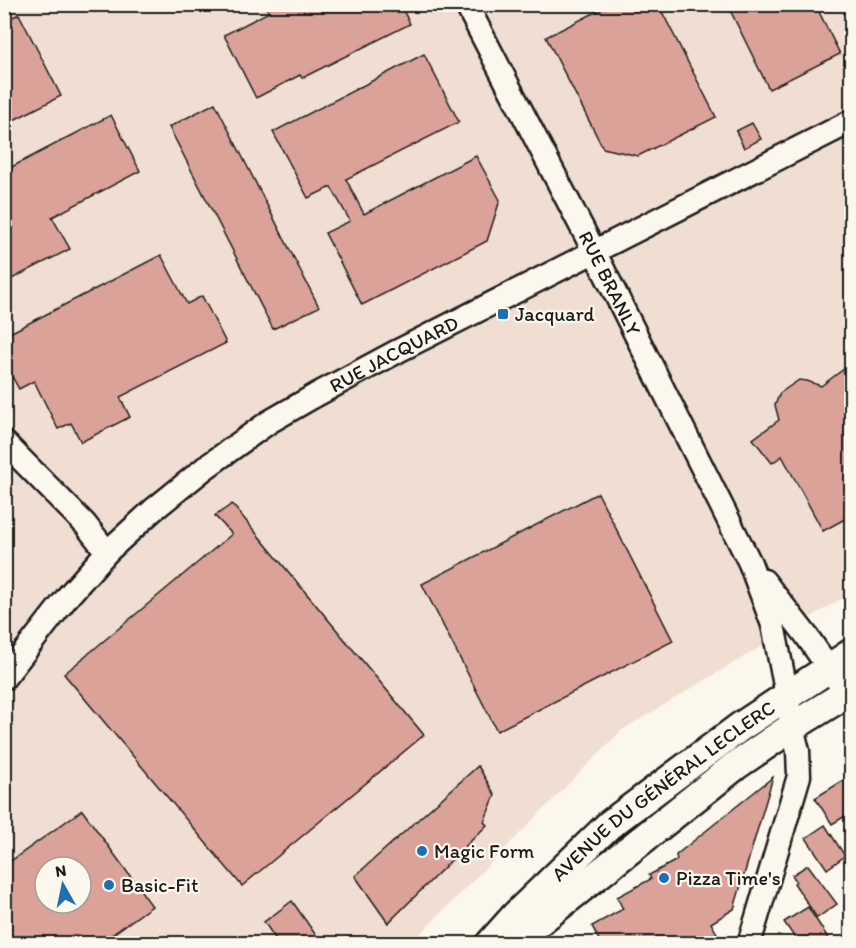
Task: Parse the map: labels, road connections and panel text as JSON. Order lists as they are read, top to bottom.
{
  "streets": {
    "main road": ["AVENUE DU GÉNÉRAL LECLERC"],
    "street": ["RUE BRANLY", "RUE JACQUARD"]
  },
  "crossings": [
    ["RUE BRANLY", "RUE JACQUARD"],
    ["RUE BRANLY", "AVENUE DU GÉNÉRAL LECLERC"]
  ],
  "places": {
    "transit": ["Jacquard"],
    "other": ["Magic Form", "Pizza Time's", "Basic-Fit"]
  },
  "north": "top"
}
